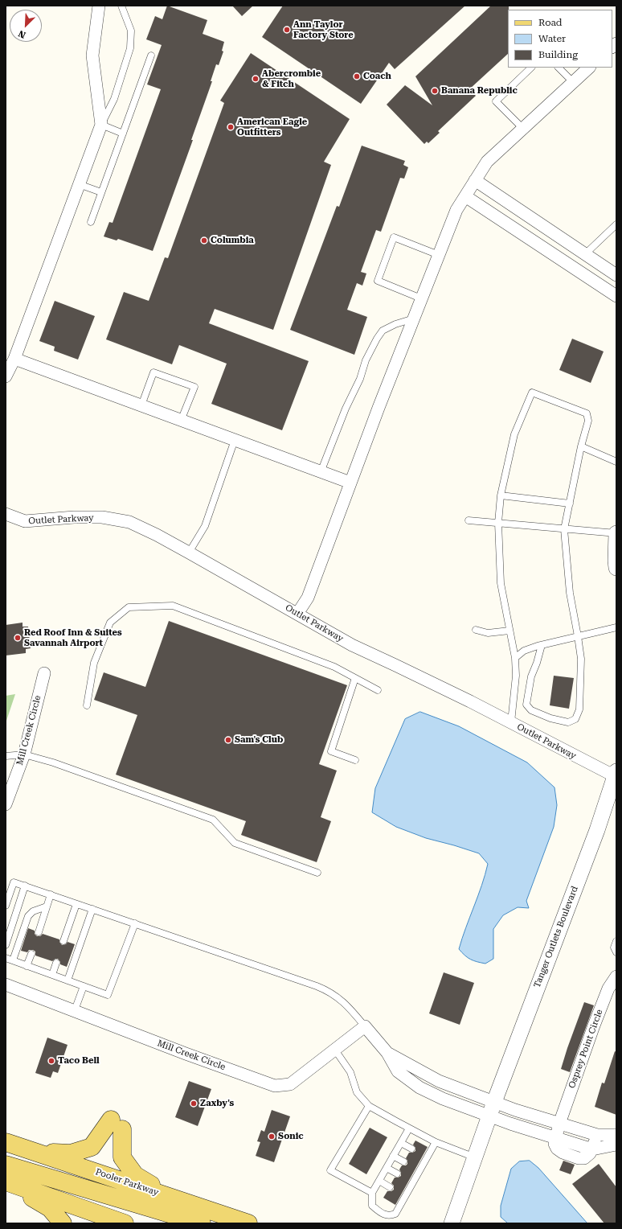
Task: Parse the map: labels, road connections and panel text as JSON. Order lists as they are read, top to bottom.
{
  "streets": {
    "main road": ["Pooler Parkway"],
    "street": [
      "Outlet Parkway",
      "Mill Creek Circle",
      "Tanger Outlets Boulevard",
      "Osprey Point Circle"
    ]
  },
  "crossings": [
    ["Outlet Parkway", "Tanger Outlets Boulevard"]
  ],
  "places": [
    "Ann Taylor Factory Store",
    "Coach",
    "Abercrombie & Fitch",
    "Banana Republic",
    "American Eagle Outfitters",
    "Columbia",
    "Red Roof Inn & Suites Savannah Airport",
    "Sam's Club",
    "Taco Bell",
    "Zaxby's",
    "Sonic"
  ],
  "legend": ["Road", "Water", "Building"],
  "north": "bottom left"
}
